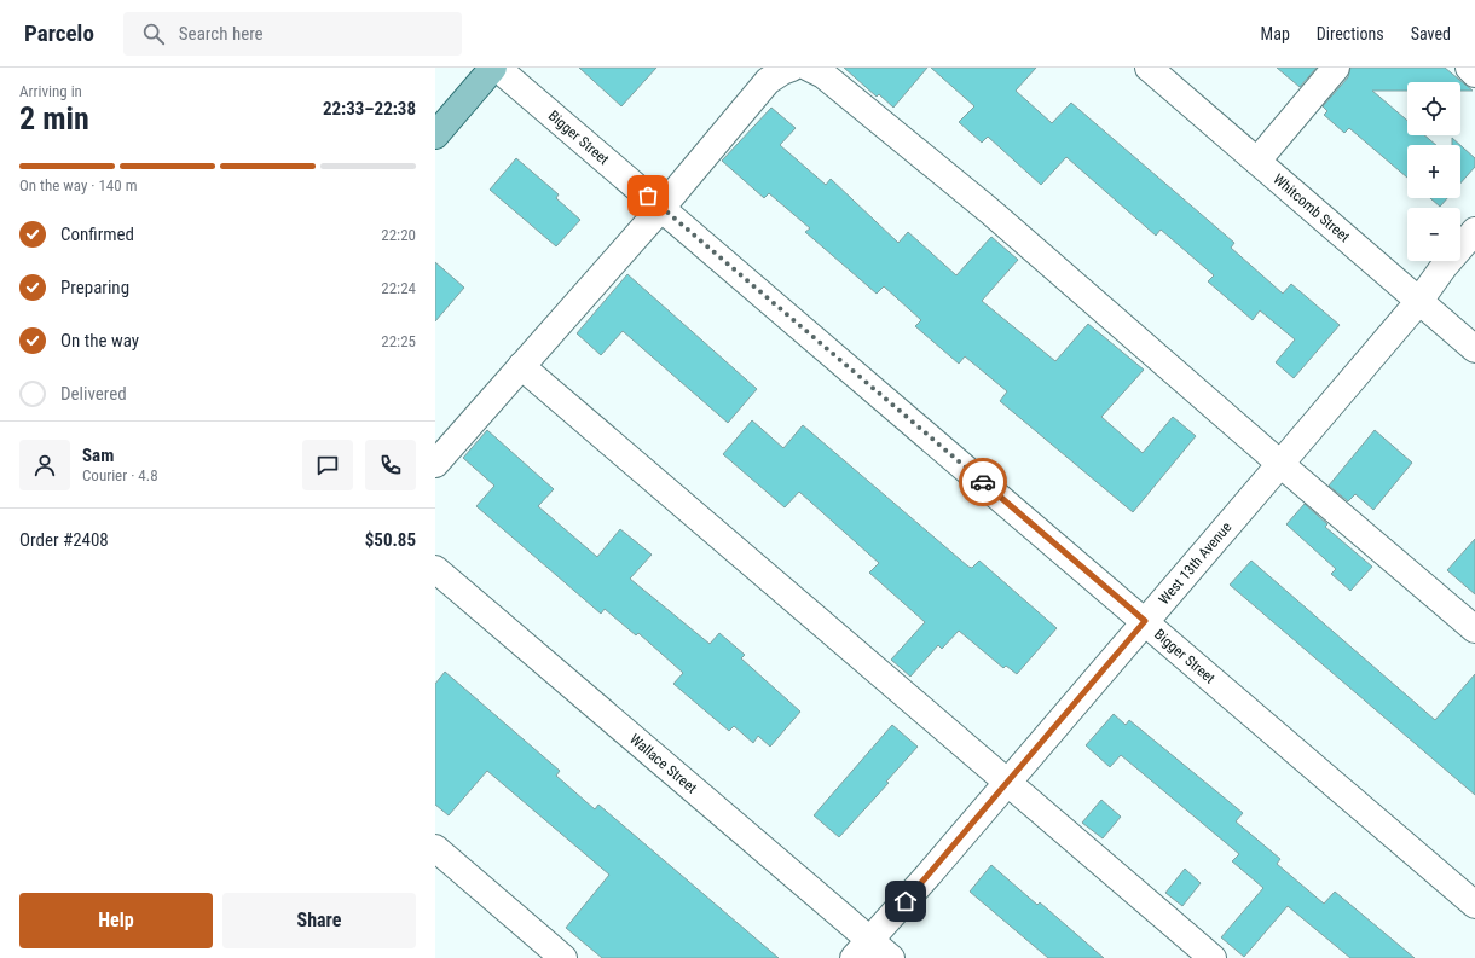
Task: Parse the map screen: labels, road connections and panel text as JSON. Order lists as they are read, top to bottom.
{
  "streets": {
    "street": [
      "Bigger Street",
      "Whitcomb Street",
      "West 13th Avenue",
      "Wallace Street"
    ]
  },
  "crossings": [
    ["Bigger Street", "West 13th Avenue"],
    ["Whitcomb Street", "West 13th Avenue"],
    ["West 13th Avenue", "Wallace Street"]
  ],
  "page": {
    "header": "Parcelo",
    "search": "Search here",
    "nav": ["Map", "Directions", "Saved"],
    "heading": ["2 min", "Arriving in", "22:33–22:38"],
    "panel": [
      "Sam",
      "Courier · 4.8",
      "Order #2408",
      "$50.85"
    ],
    "map_buttons": ["+", "−"],
    "bar": "On the way · 140 m",
    "list": [
      ["Confirmed", "22:20"],
      ["Preparing", "22:24"],
      ["On the way", "22:25"],
      "Delivered"
    ],
    "buttons": ["Help", "Share"]
  }
}
